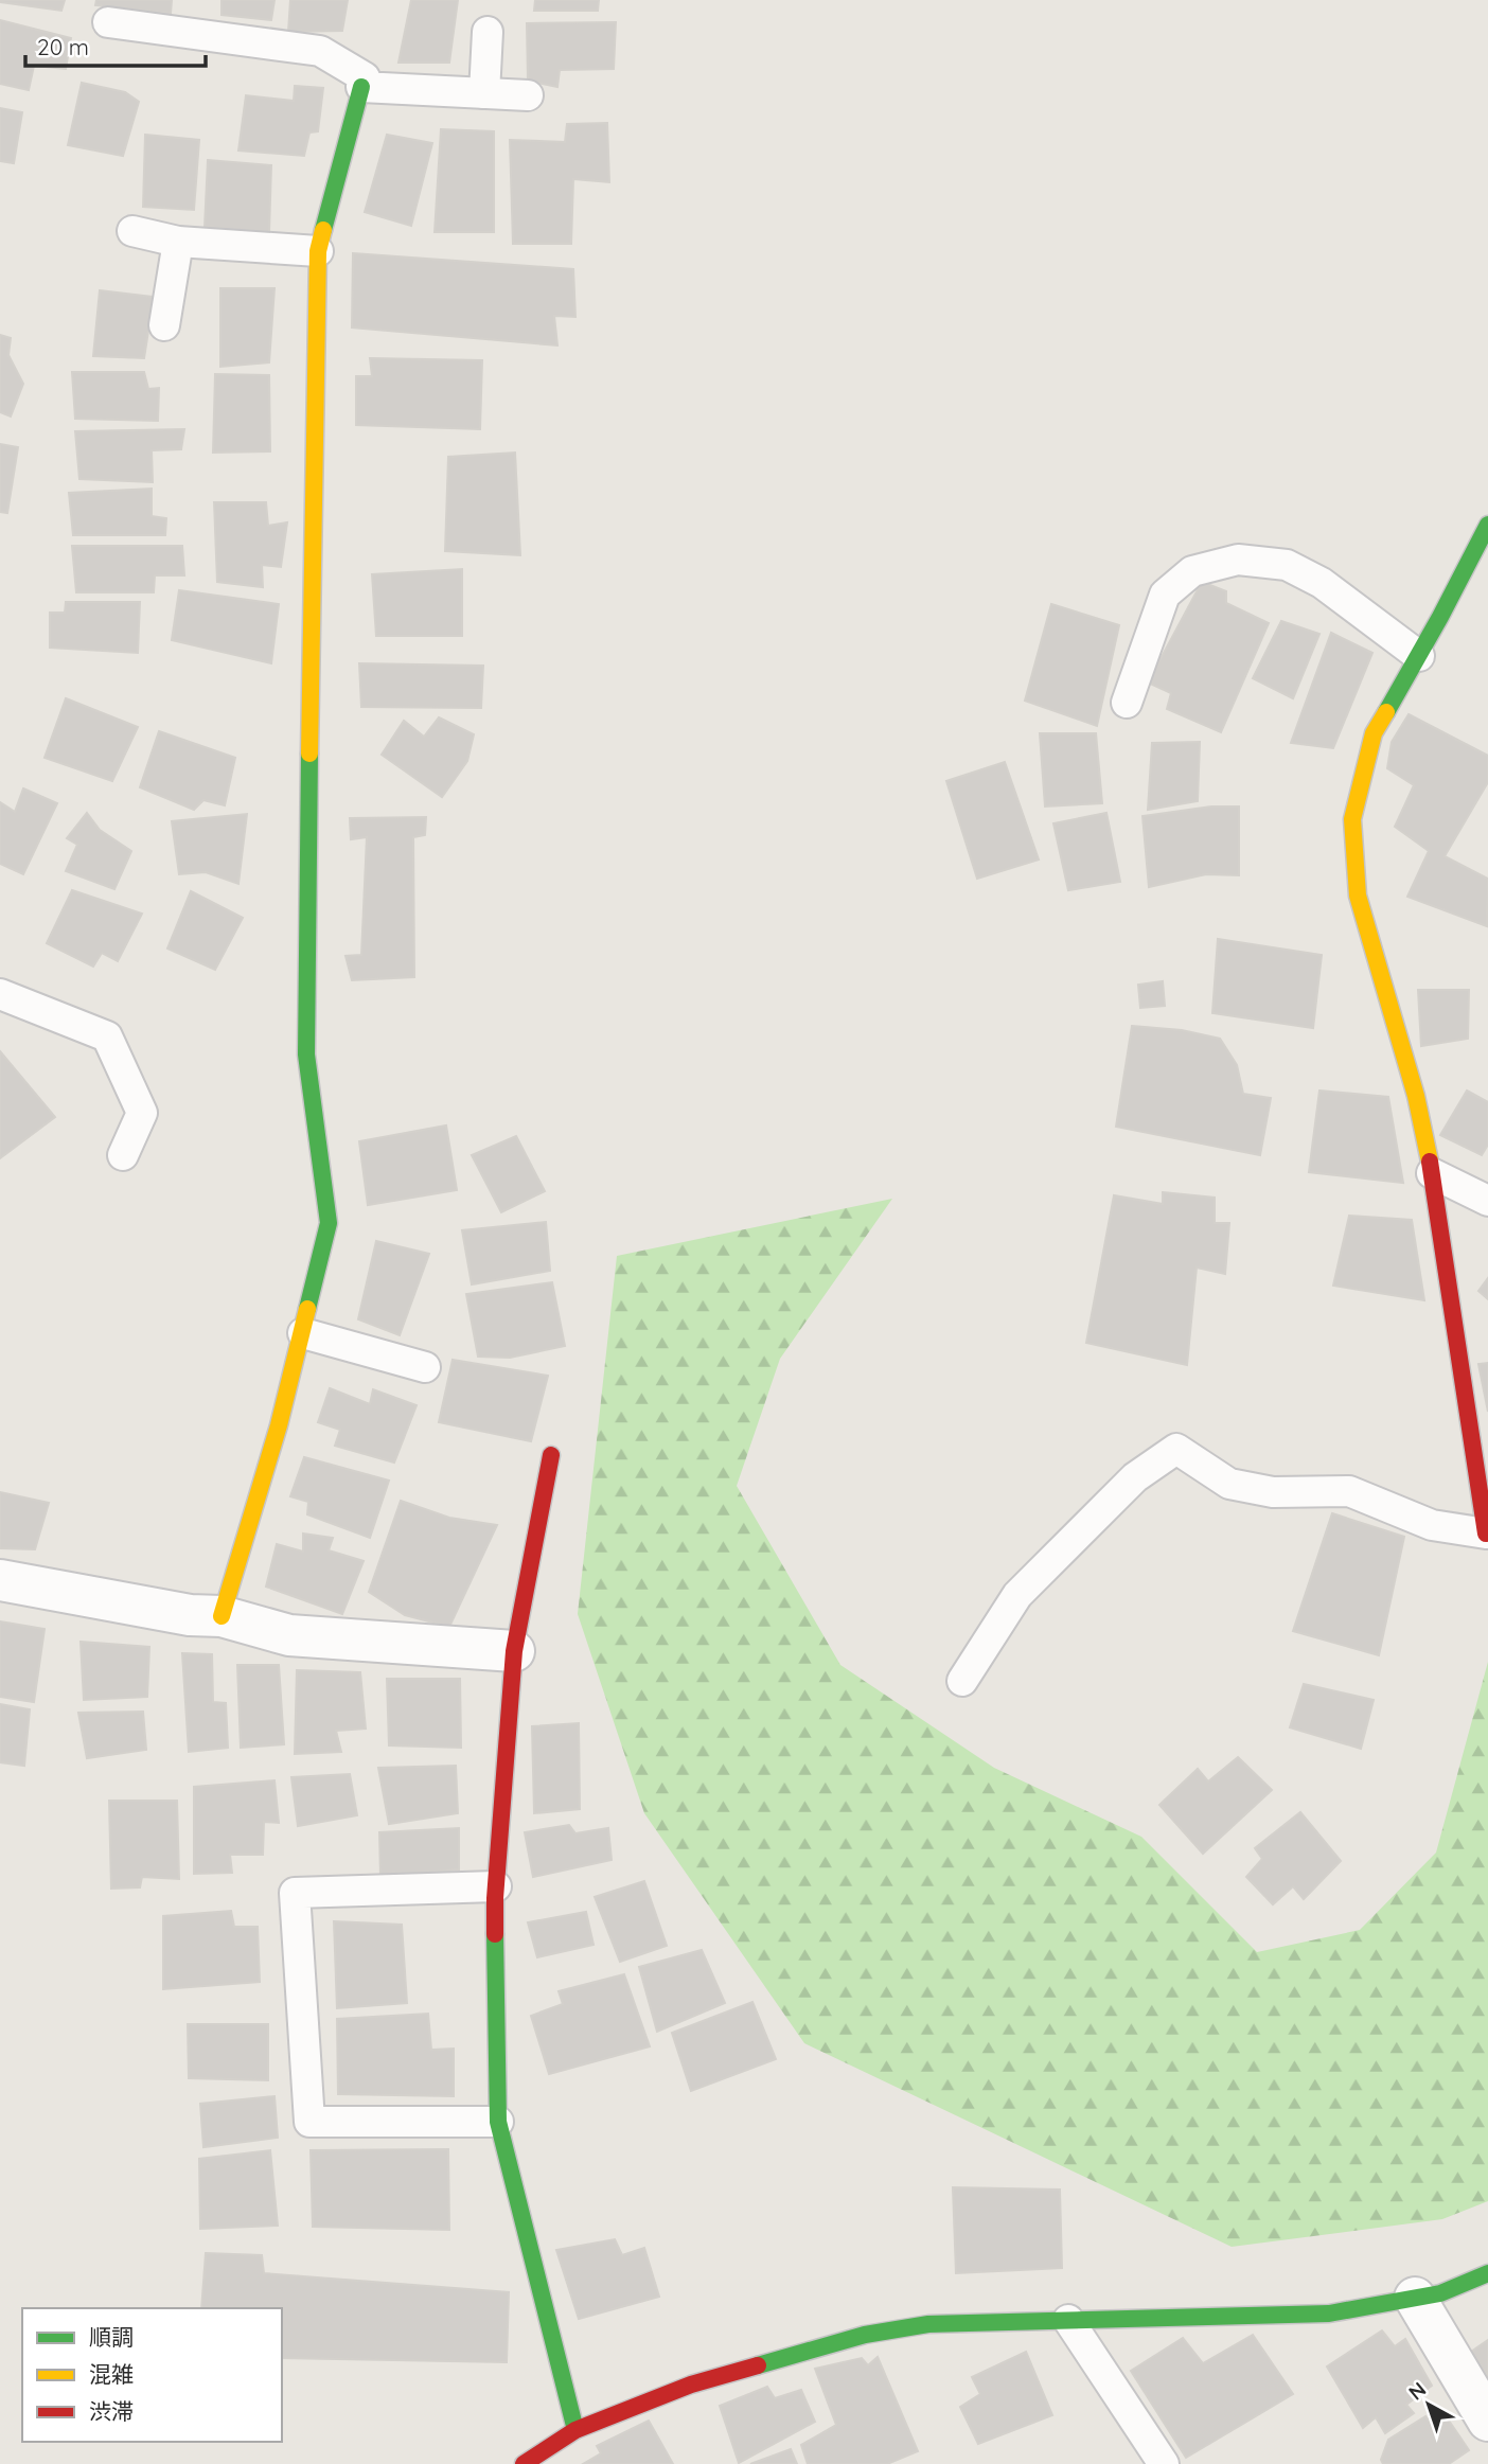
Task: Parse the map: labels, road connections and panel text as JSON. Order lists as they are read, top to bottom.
{
  "legend": ["順調", "混雑", "渋滞"],
  "scale_bar": "20 m",
  "north": "top left"
}
